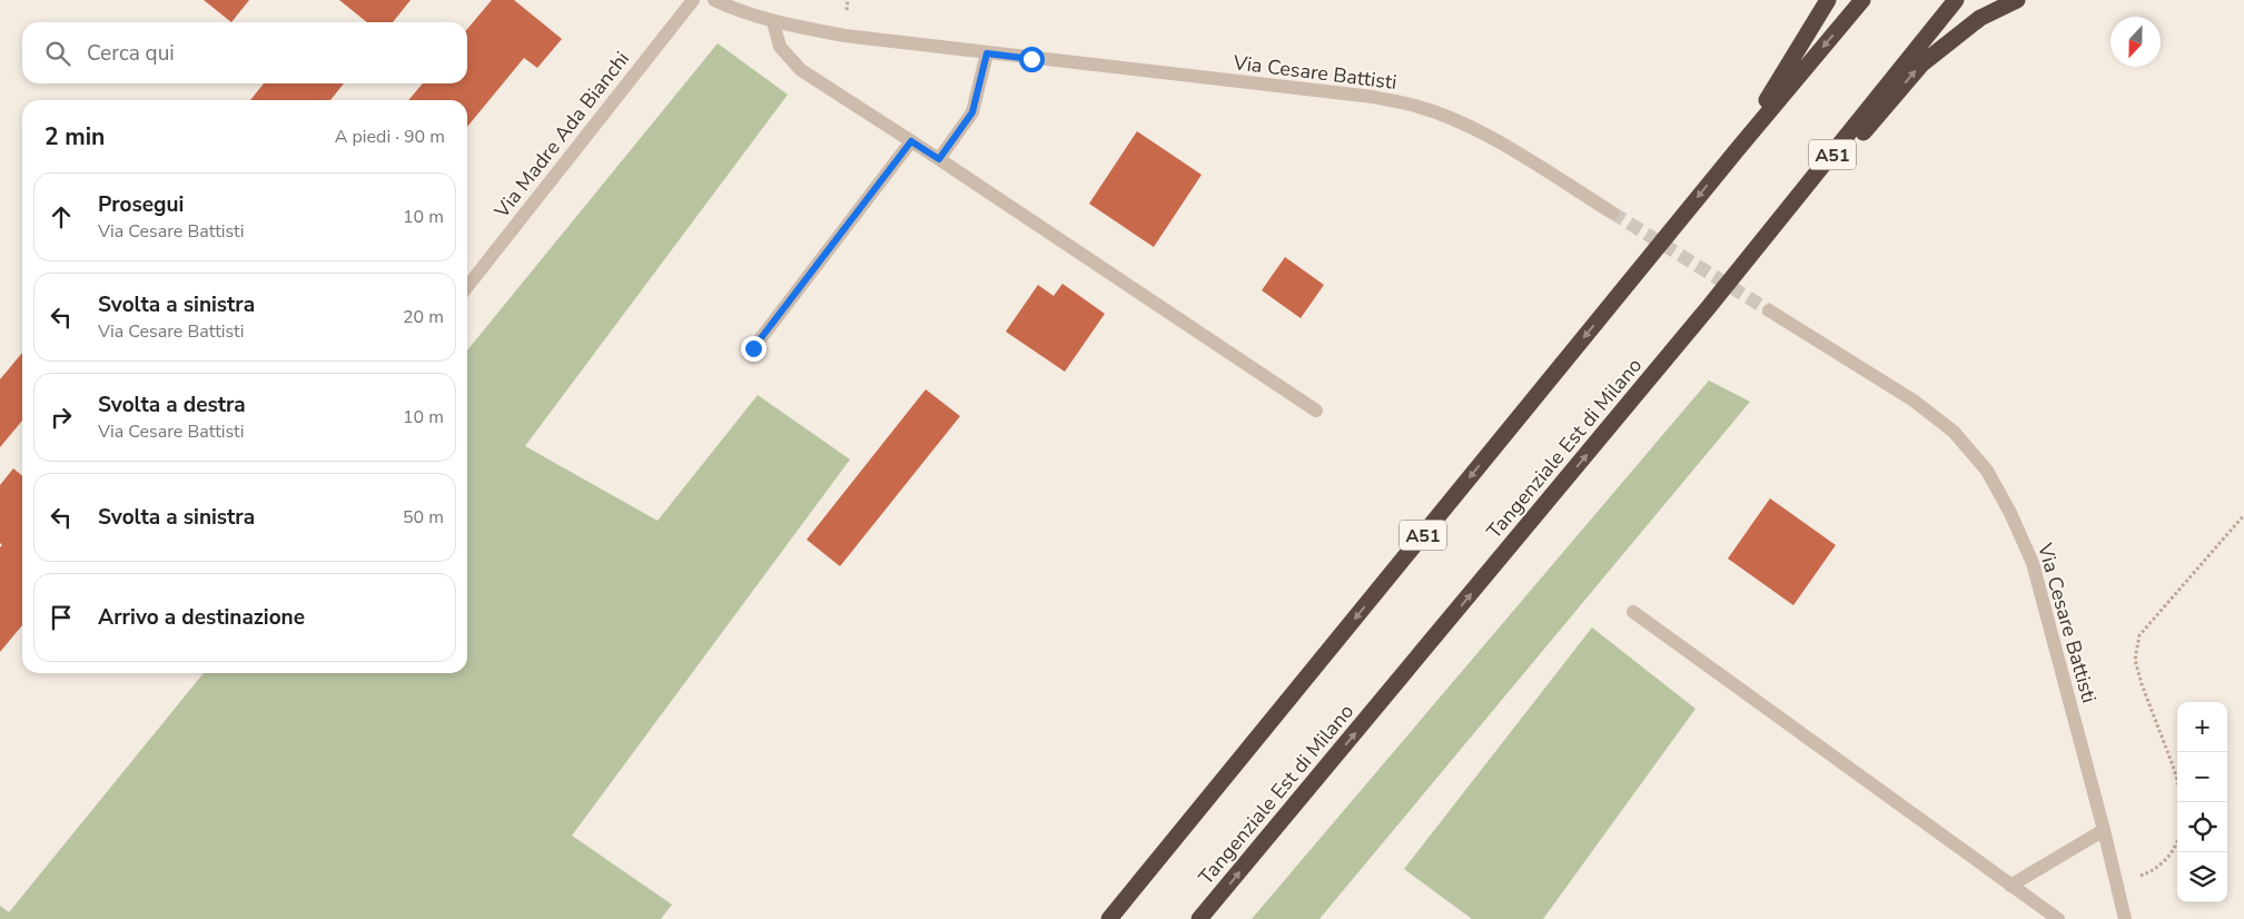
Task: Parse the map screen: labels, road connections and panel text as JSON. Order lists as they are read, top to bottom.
{
  "streets": {
    "highway": ["A51", "Tangenziale Est di Milano"],
    "street": ["Via Cesare Battisti", "Via Madre Ada Bianchi"]
  },
  "north": "bottom",
  "page": {
    "search": "Cerca qui",
    "heading": ["2 min", "A piedi · 90 m"],
    "list": [
      ["Prosegui", "Via Cesare Battisti", "10 m"],
      ["Svolta a sinistra", "Via Cesare Battisti", "20 m"],
      ["Svolta a destra", "Via Cesare Battisti", "10 m"],
      ["Svolta a sinistra", "50 m"],
      "Arrivo a destinazione"
    ],
    "map_buttons": ["+", "−"]
  }
}
